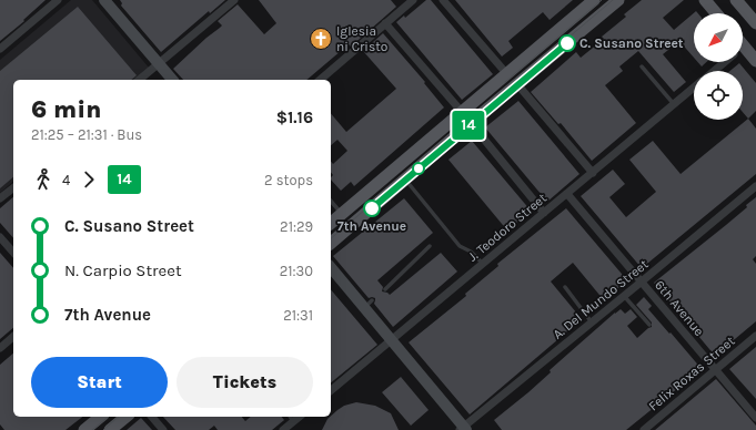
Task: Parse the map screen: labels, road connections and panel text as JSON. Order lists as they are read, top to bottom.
{
  "streets": {
    "street": [
      "J. Teodoro Street",
      "A. Del Mundo Street",
      "6th Avenue",
      "Felix Roxas Street"
    ]
  },
  "crossings": [
    ["J. Teodoro Street", "6th Avenue"],
    ["A. Del Mundo Street", "6th Avenue"],
    ["6th Avenue", "Felix Roxas Street"]
  ],
  "places": {
    "church": ["Iglesia ni Cristo"],
    "other": ["C. Susano Street", "7th Avenue"]
  },
  "lines": ["bus line 14"],
  "north": "bottom left",
  "page": {
    "on_map": "14",
    "heading": ["6 min", "21:25 – 21:31 · Bus", "$1.16"],
    "legs": ["4", "14", "2 stops"],
    "list": [
      {
        "name": "C. Susano Street",
        "value": "21:29"
      },
      {
        "name": "N. Carpio Street",
        "value": "21:30"
      },
      {
        "name": "7th Avenue",
        "value": "21:31"
      }
    ],
    "buttons": ["Start", "Tickets"]
  }
}
